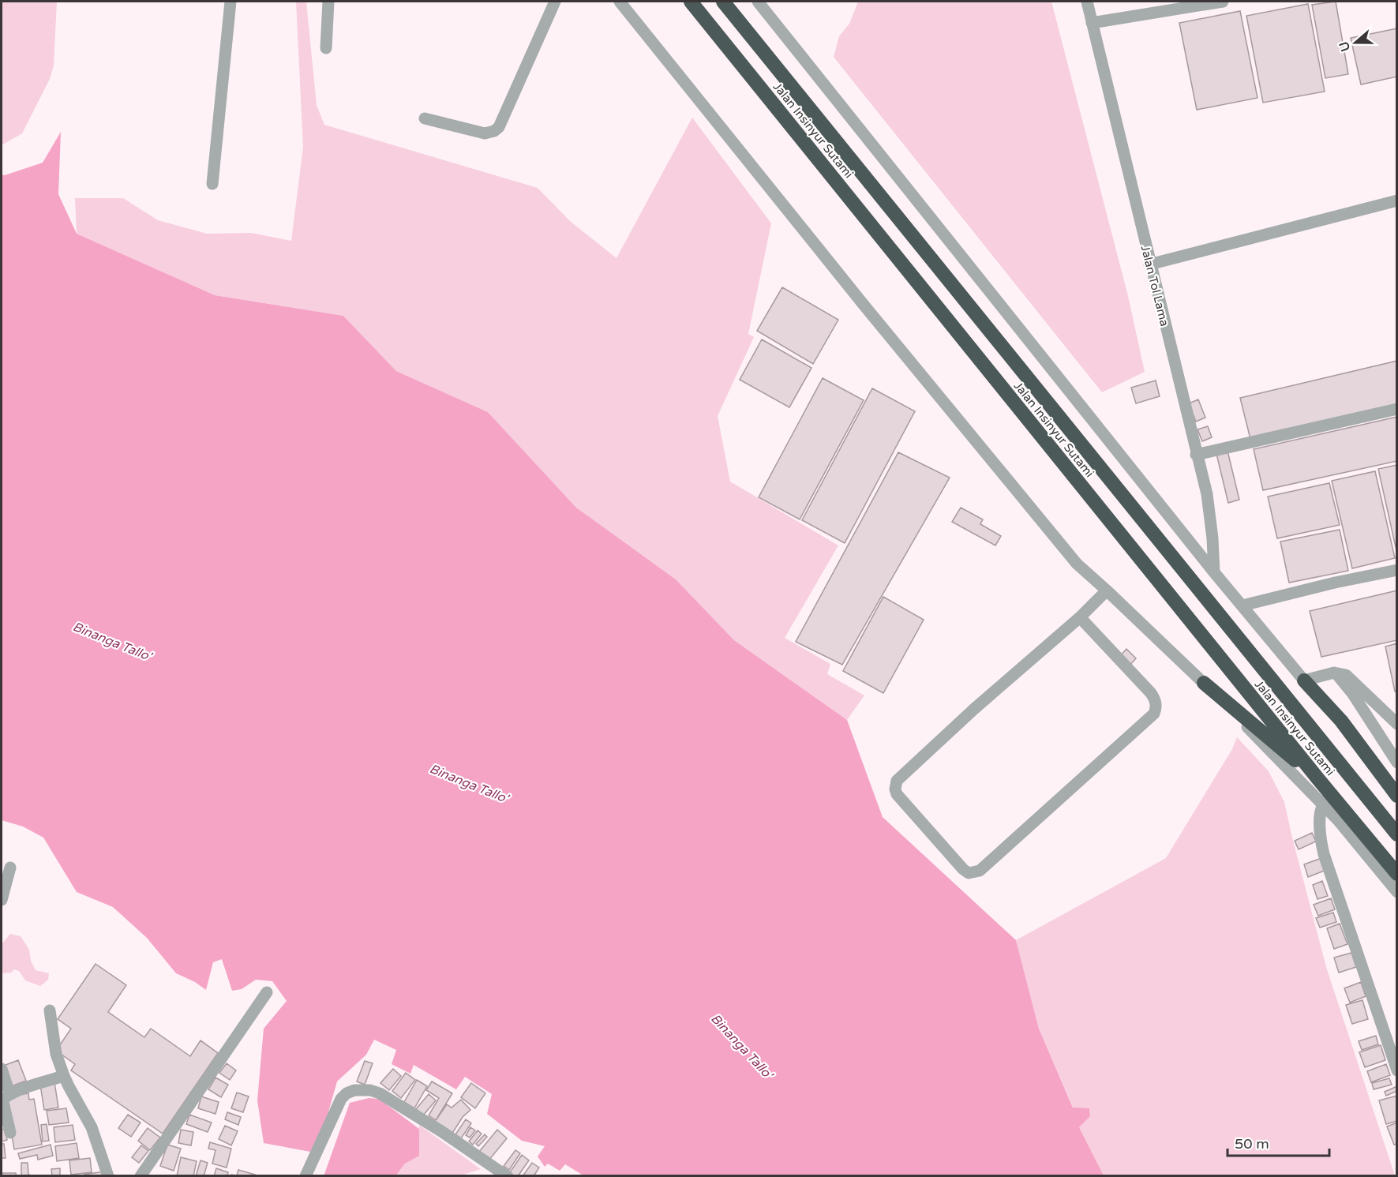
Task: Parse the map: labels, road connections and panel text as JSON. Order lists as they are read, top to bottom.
{
  "streets": {
    "highway": ["Jalan Insinyur Sutami"],
    "street": ["Jalan Tol Lama"]
  },
  "water": ["Binanga Tallo'"],
  "scale_bar": "50 m",
  "north": "left"
}
